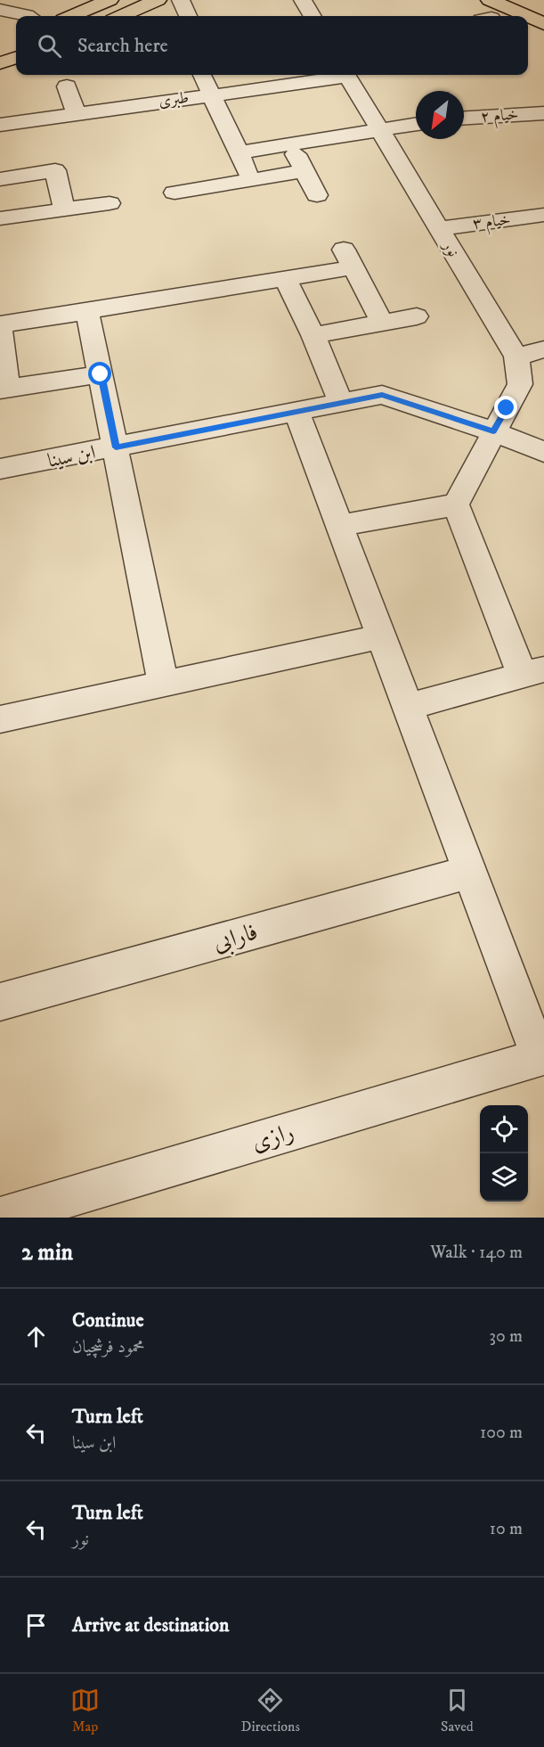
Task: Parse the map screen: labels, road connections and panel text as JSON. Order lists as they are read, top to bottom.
{
  "streets": {
    "street": [
      "طبری",
      "خیام ۲",
      "خیام ۳",
      "نور",
      "ابن سینا",
      "فارابی",
      "رازی"
    ]
  },
  "crossings": [
    ["خیام ۳", "نور"],
    ["نور", "ابن سینا"]
  ],
  "north": "bottom left",
  "page": {
    "search": "Search here",
    "heading": ["2 min", "Walk · 140 m"],
    "list": [
      ["Continue", "محمود فرشچیان", "30 m"],
      ["Turn left", "ابن سینا", "100 m"],
      ["Turn left", "نور", "10 m"],
      "Arrive at destination"
    ],
    "nav": ["Map", "Directions", "Saved"]
  }
}
